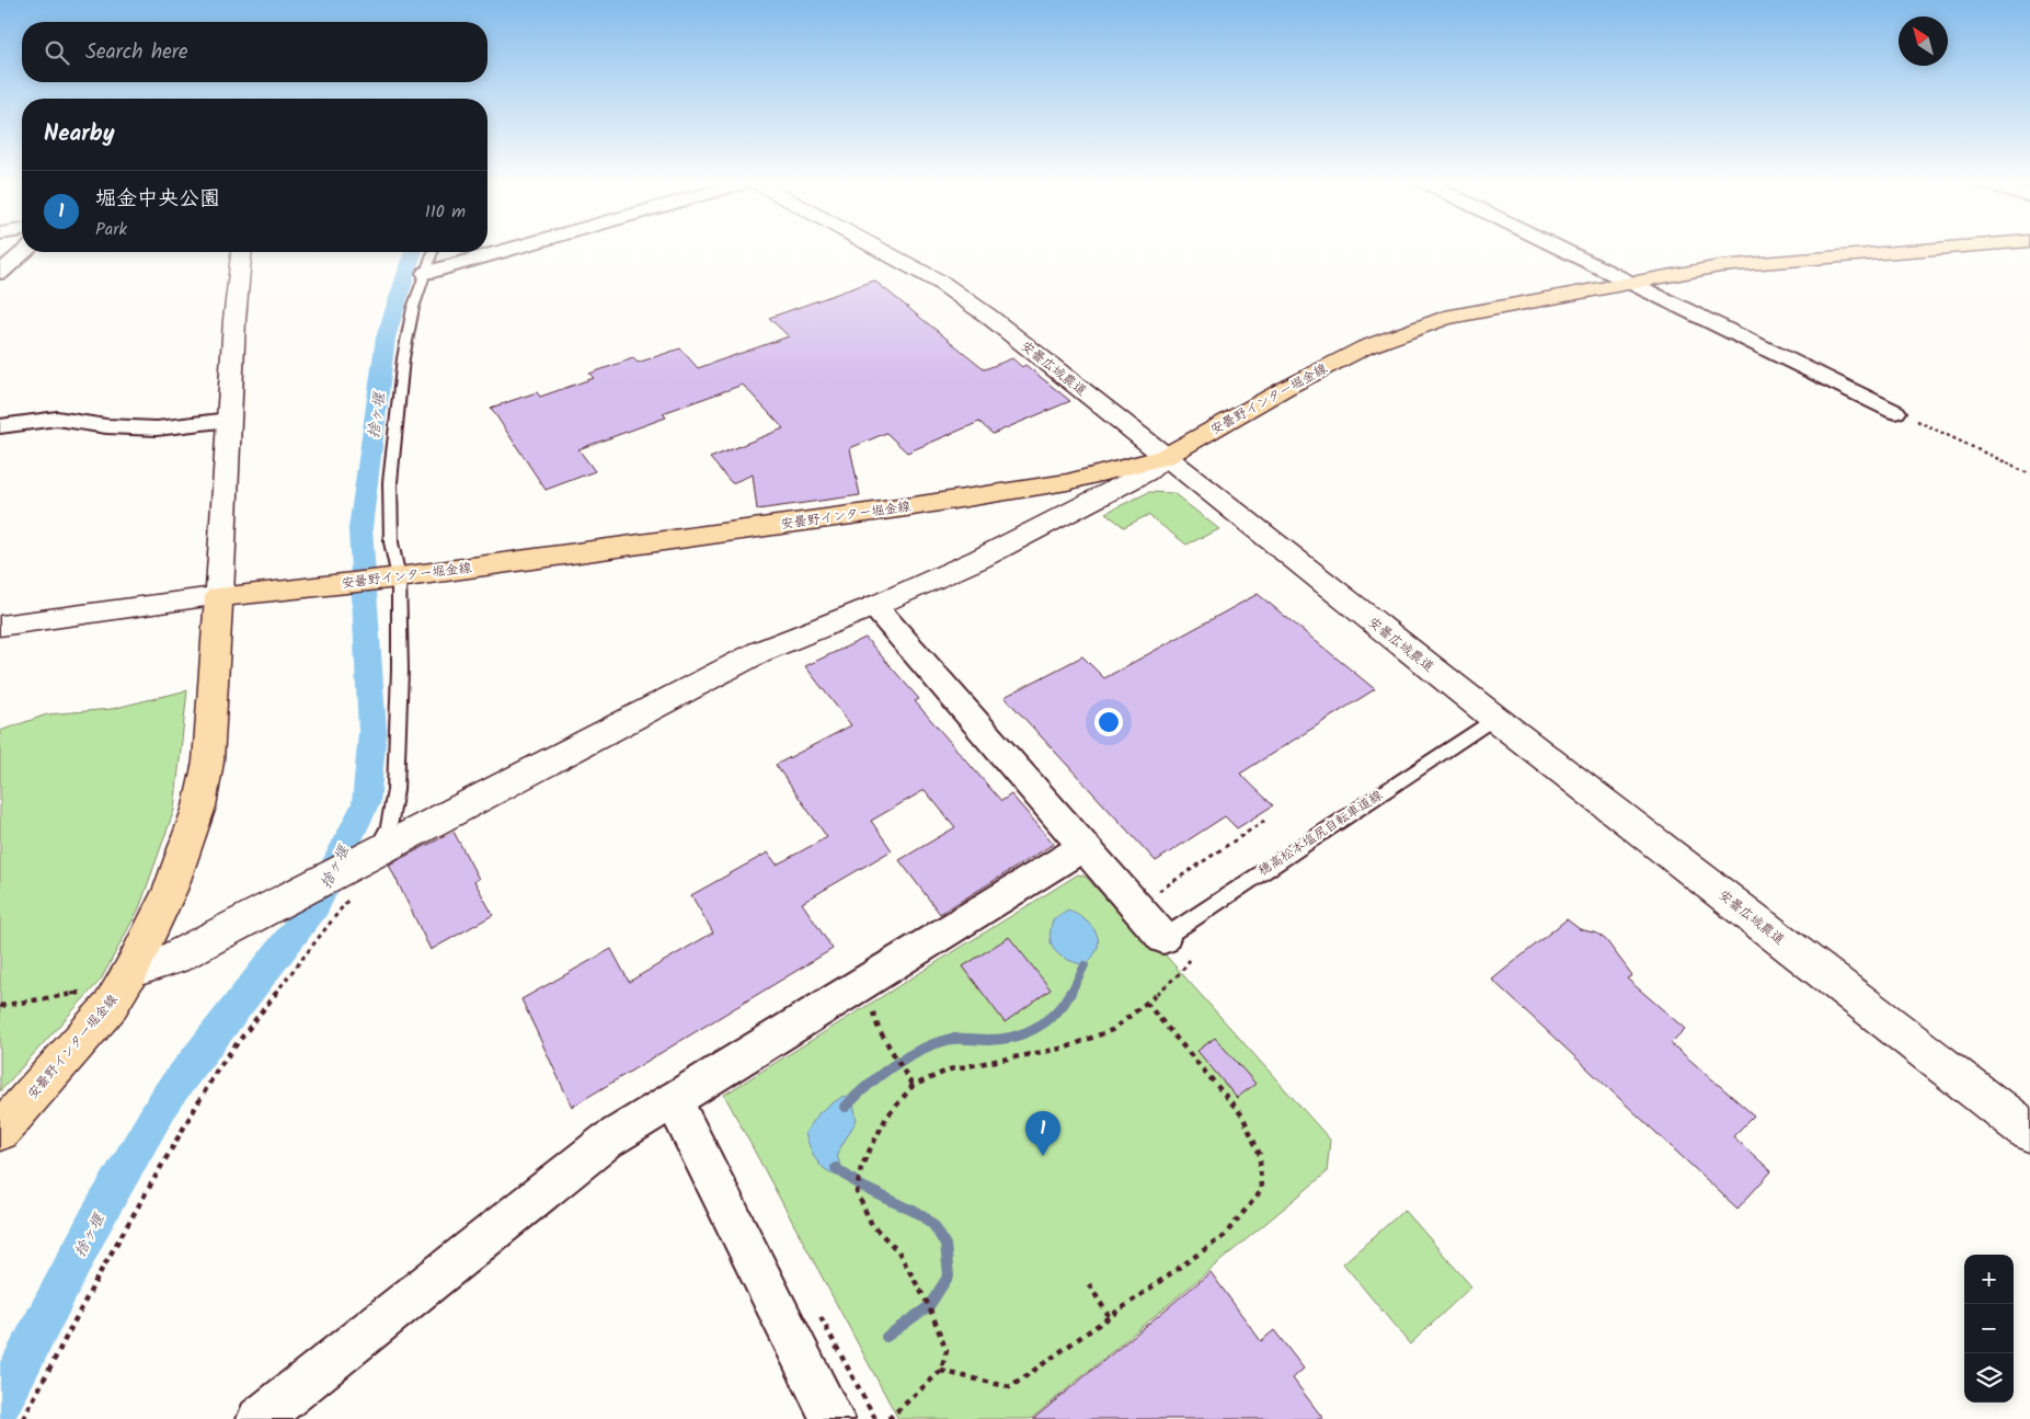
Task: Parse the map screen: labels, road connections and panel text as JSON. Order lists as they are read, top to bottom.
{
  "streets": {
    "main road": ["安曇野インター堀金線"],
    "street": ["安曇広域農道"],
    "lane": ["穂高松本塩尻自転車道線"]
  },
  "crossings": [
    ["安曇広域農道", "安曇野インター堀金線"],
    ["安曇広域農道", "穂高松本塩尻自転車道線"]
  ],
  "water": ["捨ヶ堰"],
  "north": "top left",
  "page": {
    "search": "Search here",
    "heading": "Nearby",
    "list": [
      {
        "mark": "1",
        "name": "堀金中央公園",
        "note": "Park",
        "value": "110 m"
      }
    ],
    "pins": "1",
    "map_buttons": ["+", "−"]
  }
}
